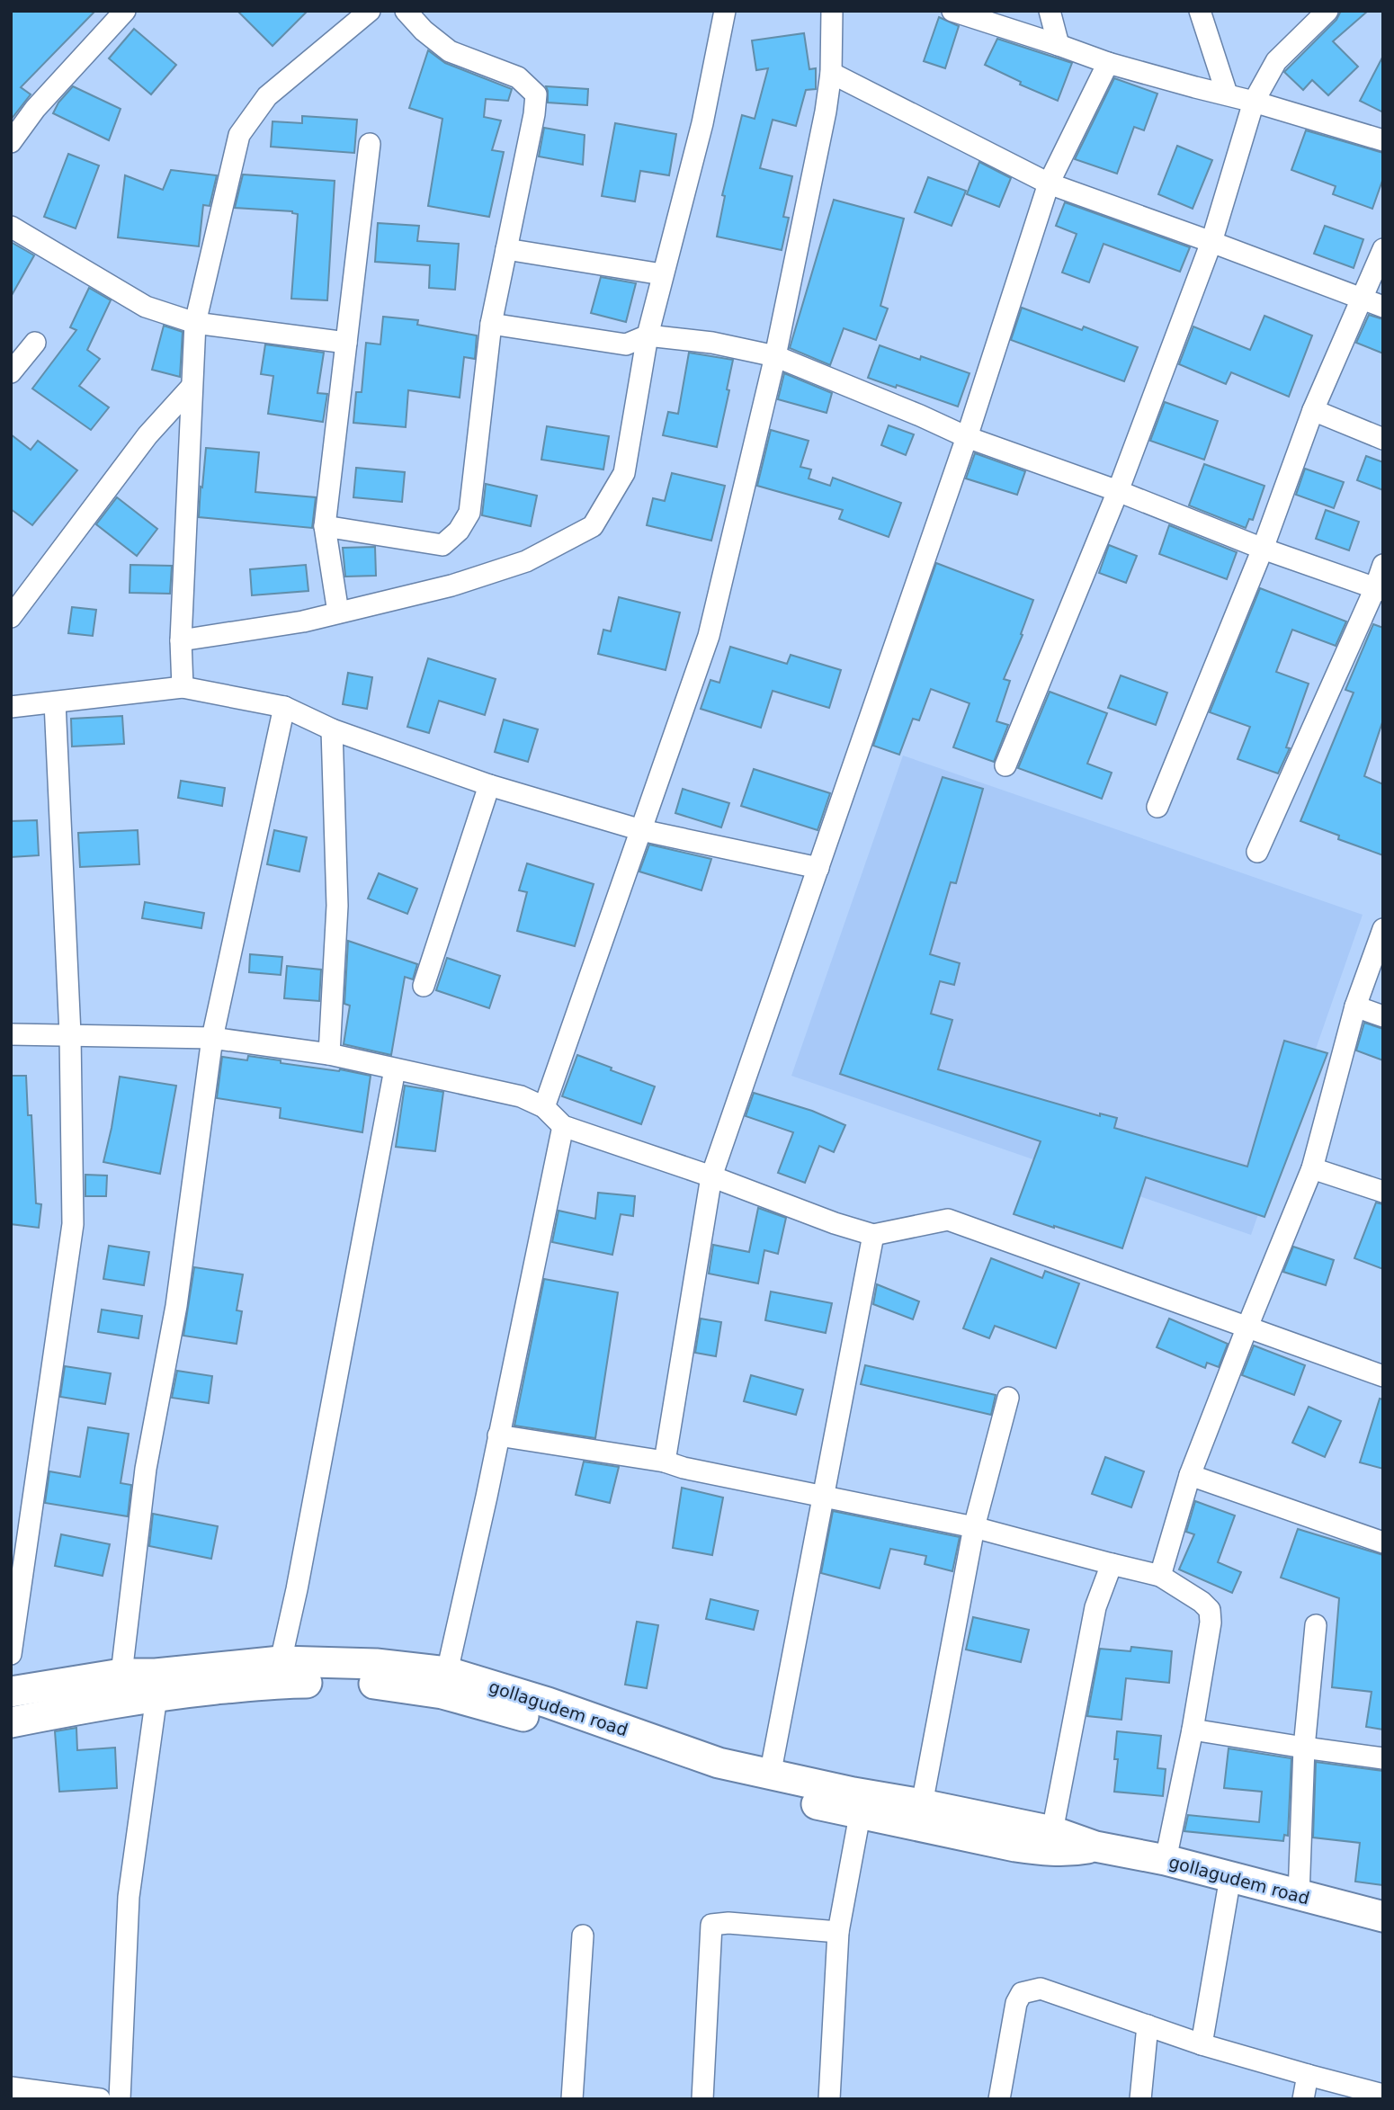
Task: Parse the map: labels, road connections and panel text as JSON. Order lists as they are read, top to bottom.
{
  "streets": {
    "street": ["gollagudem road"]
  }
}
